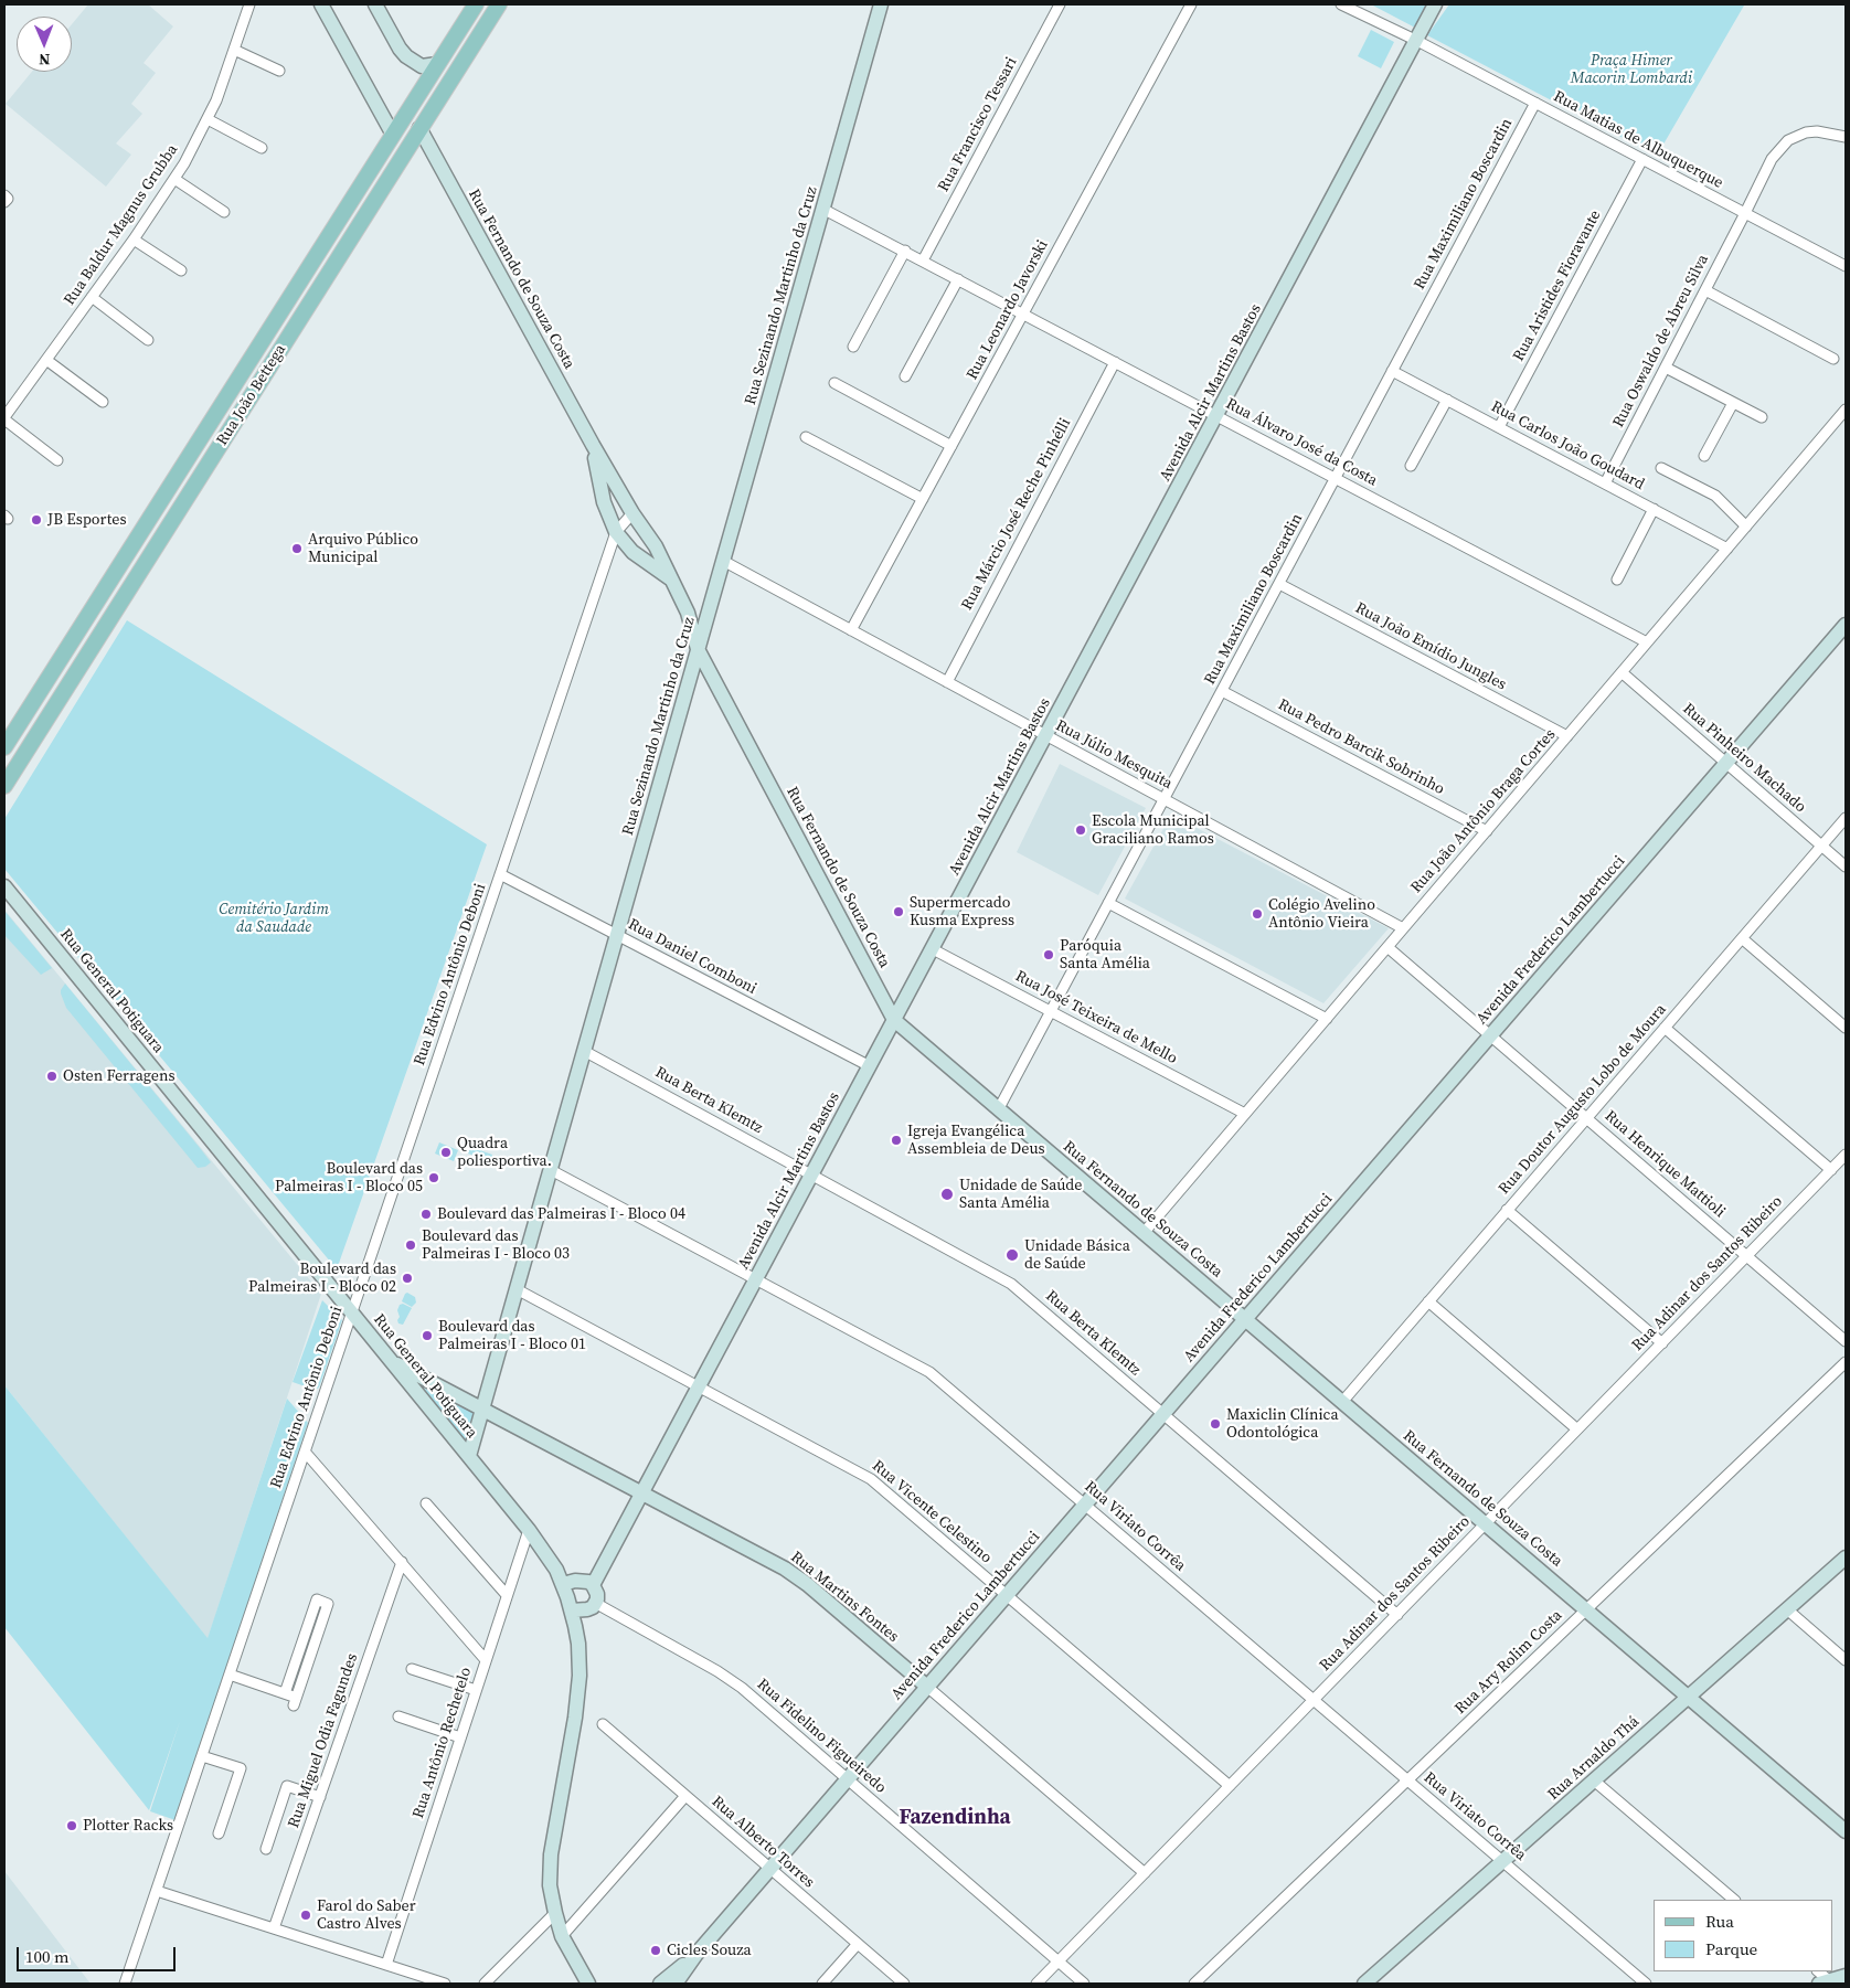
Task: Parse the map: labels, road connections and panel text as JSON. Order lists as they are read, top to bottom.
{
  "streets": {
    "main road": ["Rua João Bettega"],
    "street": [
      "Rua Francisco Tessari",
      "Rua Matias de Albuquerque",
      "Rua Maximiliano Boscardin",
      "Rua Baldur Magnus Grubba",
      "Rua Fernando de Souza Costa",
      "Rua Aristides Fioravante",
      "Rua Sezinando Martinho da Cruz",
      "Rua Leonardo Javorski",
      "Rua Oswaldo de Abreu Silva",
      "Avenida Alcir Martins Bastos",
      "Rua Álvaro José da Costa",
      "Rua Carlos João Goudard",
      "Rua Márcio José Reche Pinhélli",
      "Rua João Emídio Jungles",
      "Rua Pedro Barcik Sobrinho",
      "Rua Júlio Mesquita",
      "Rua Pinheiro Machado",
      "Rua João Antônio Braga Cortes",
      "Avenida Frederico Lambertucci",
      "Rua Daniel Comboni",
      "Rua Edvino Antônio Deboni",
      "Rua General Potiguara",
      "Rua José Teixeira de Mello",
      "Rua Doutor Augusto Lobo de Moura",
      "Rua Berta Klemtz",
      "Rua Henrique Mattioli",
      "Rua Adinar dos Santos Ribeiro",
      "Rua Vicente Celestino",
      "Rua Viriato Corrêa",
      "Rua Martins Fontes",
      "Rua Ary Rolim Costa",
      "Rua Fidelino Figueiredo",
      "Rua Miguel Odia Fagundes",
      "Rua Antônio Rechetelo",
      "Rua Arnaldo Thá",
      "Rua Alberto Torres"
    ]
  },
  "crossings": [
    ["Rua Francisco Tessari", "Rua Álvaro José da Costa"],
    ["Rua Matias de Albuquerque", "Rua Maximiliano Boscardin"],
    ["Rua Matias de Albuquerque", "Rua Aristides Fioravante"],
    ["Rua Matias de Albuquerque", "Rua Oswaldo de Abreu Silva"],
    ["Rua Matias de Albuquerque", "Avenida Alcir Martins Bastos"],
    ["Rua Maximiliano Boscardin", "Rua Fernando de Souza Costa"],
    ["Rua Maximiliano Boscardin", "Rua Álvaro José da Costa"],
    ["Rua Maximiliano Boscardin", "Rua Carlos João Goudard"],
    ["Rua Maximiliano Boscardin", "Rua João Emídio Jungles"],
    ["Rua Maximiliano Boscardin", "Rua Pedro Barcik Sobrinho"],
    ["Rua Maximiliano Boscardin", "Rua Júlio Mesquita"],
    ["Rua Maximiliano Boscardin", "Rua José Teixeira de Mello"],
    ["Rua Fernando de Souza Costa", "Rua Sezinando Martinho da Cruz"],
    ["Rua Fernando de Souza Costa", "Avenida Alcir Martins Bastos"],
    ["Rua Fernando de Souza Costa", "Rua João Bettega"],
    ["Rua Fernando de Souza Costa", "Rua João Antônio Braga Cortes"],
    ["Rua Fernando de Souza Costa", "Avenida Frederico Lambertucci"],
    ["Rua Fernando de Souza Costa", "Rua Edvino Antônio Deboni"],
    ["Rua Fernando de Souza Costa", "Rua Doutor Augusto Lobo de Moura"],
    ["Rua Fernando de Souza Costa", "Rua Adinar dos Santos Ribeiro"],
    ["Rua Fernando de Souza Costa", "Rua Ary Rolim Costa"],
    ["Rua Fernando de Souza Costa", "Rua Arnaldo Thá"],
    ["Rua Aristides Fioravante", "Rua Carlos João Goudard"],
    ["Rua Sezinando Martinho da Cruz", "Rua Álvaro José da Costa"],
    ["Rua Sezinando Martinho da Cruz", "Rua Júlio Mesquita"],
    ["Rua Sezinando Martinho da Cruz", "Rua Daniel Comboni"],
    ["Rua Sezinando Martinho da Cruz", "Rua General Potiguara"],
    ["Rua Sezinando Martinho da Cruz", "Rua Berta Klemtz"],
    ["Rua Sezinando Martinho da Cruz", "Rua Vicente Celestino"],
    ["Rua Sezinando Martinho da Cruz", "Rua Viriato Corrêa"],
    ["Rua Sezinando Martinho da Cruz", "Rua Martins Fontes"],
    ["Rua Leonardo Javorski", "Rua Álvaro José da Costa"],
    ["Rua Leonardo Javorski", "Rua Júlio Mesquita"],
    ["Rua Oswaldo de Abreu Silva", "Rua Carlos João Goudard"],
    ["Avenida Alcir Martins Bastos", "Rua Álvaro José da Costa"],
    ["Avenida Alcir Martins Bastos", "Rua Júlio Mesquita"],
    ["Avenida Alcir Martins Bastos", "Rua Daniel Comboni"],
    ["Avenida Alcir Martins Bastos", "Rua General Potiguara"],
    ["Avenida Alcir Martins Bastos", "Rua José Teixeira de Mello"],
    ["Avenida Alcir Martins Bastos", "Rua Berta Klemtz"],
    ["Avenida Alcir Martins Bastos", "Rua Vicente Celestino"],
    ["Avenida Alcir Martins Bastos", "Rua Viriato Corrêa"],
    ["Avenida Alcir Martins Bastos", "Rua Martins Fontes"],
    ["Avenida Alcir Martins Bastos", "Rua Fidelino Figueiredo"],
    ["Rua Álvaro José da Costa", "Rua Márcio José Reche Pinhélli"],
    ["Rua Álvaro José da Costa", "Rua João Antônio Braga Cortes"],
    ["Rua Carlos João Goudard", "Rua João Antônio Braga Cortes"],
    ["Rua Márcio José Reche Pinhélli", "Rua Júlio Mesquita"],
    ["Rua João Emídio Jungles", "Rua João Antônio Braga Cortes"],
    ["Rua Pedro Barcik Sobrinho", "Rua João Antônio Braga Cortes"],
    ["Rua Júlio Mesquita", "Rua João Antônio Braga Cortes"],
    ["Rua Pinheiro Machado", "Rua João Antônio Braga Cortes"],
    ["Rua Pinheiro Machado", "Avenida Frederico Lambertucci"],
    ["Rua Pinheiro Machado", "Rua Doutor Augusto Lobo de Moura"],
    ["Rua João Antônio Braga Cortes", "Rua José Teixeira de Mello"],
    ["Rua João Antônio Braga Cortes", "Rua Henrique Mattioli"],
    ["Avenida Frederico Lambertucci", "Rua Berta Klemtz"],
    ["Avenida Frederico Lambertucci", "Rua Henrique Mattioli"],
    ["Avenida Frederico Lambertucci", "Rua Vicente Celestino"],
    ["Avenida Frederico Lambertucci", "Rua Viriato Corrêa"],
    ["Avenida Frederico Lambertucci", "Rua Martins Fontes"],
    ["Avenida Frederico Lambertucci", "Rua Fidelino Figueiredo"],
    ["Avenida Frederico Lambertucci", "Rua Alberto Torres"],
    ["Rua Daniel Comboni", "Rua Edvino Antônio Deboni"],
    ["Rua Edvino Antônio Deboni", "Rua General Potiguara"],
    ["Rua General Potiguara", "Rua Martins Fontes"],
    ["Rua General Potiguara", "Rua Fidelino Figueiredo"],
    ["Rua General Potiguara", "Rua Antônio Rechetelo"],
    ["Rua Doutor Augusto Lobo de Moura", "Rua Henrique Mattioli"],
    ["Rua Berta Klemtz", "Rua Adinar dos Santos Ribeiro"],
    ["Rua Henrique Mattioli", "Rua Adinar dos Santos Ribeiro"],
    ["Rua Adinar dos Santos Ribeiro", "Rua Vicente Celestino"],
    ["Rua Adinar dos Santos Ribeiro", "Rua Viriato Corrêa"],
    ["Rua Adinar dos Santos Ribeiro", "Rua Martins Fontes"],
    ["Rua Adinar dos Santos Ribeiro", "Rua Fidelino Figueiredo"],
    ["Rua Viriato Corrêa", "Rua Ary Rolim Costa"],
    ["Rua Viriato Corrêa", "Rua Arnaldo Thá"]
  ],
  "districts": ["Fazendinha"],
  "parks": ["Praça Himer Macorin Lombardi", "Cemitério Jardim da Saudade"],
  "places": [
    "JB Esportes",
    "Arquivo Público Municipal",
    "Escola Municipal Graciliano Ramos",
    "Supermercado Kusma Express",
    "Colégio Avelino Antônio Vieira",
    "Paróquia Santa Amélia",
    "Osten Ferragens",
    "Igreja Evangélica Assembleia de Deus",
    "Quadra poliesportiva.",
    "Boulevard das Palmeiras I - Bloco 05",
    "Unidade de Saúde Santa Amélia",
    "Boulevard das Palmeiras I - Bloco 04",
    "Boulevard das Palmeiras I - Bloco 03",
    "Unidade Básica de Saúde",
    "Boulevard das Palmeiras I - Bloco 02",
    "Boulevard das Palmeiras I - Bloco 01",
    "Maxiclin Clínica Odontológica",
    "Plotter Racks",
    "Farol do Saber Castro Alves",
    "Cicles Souza"
  ],
  "legend": ["Rua", "Parque"],
  "scale_bar": "100 m",
  "north": "bottom"
}
